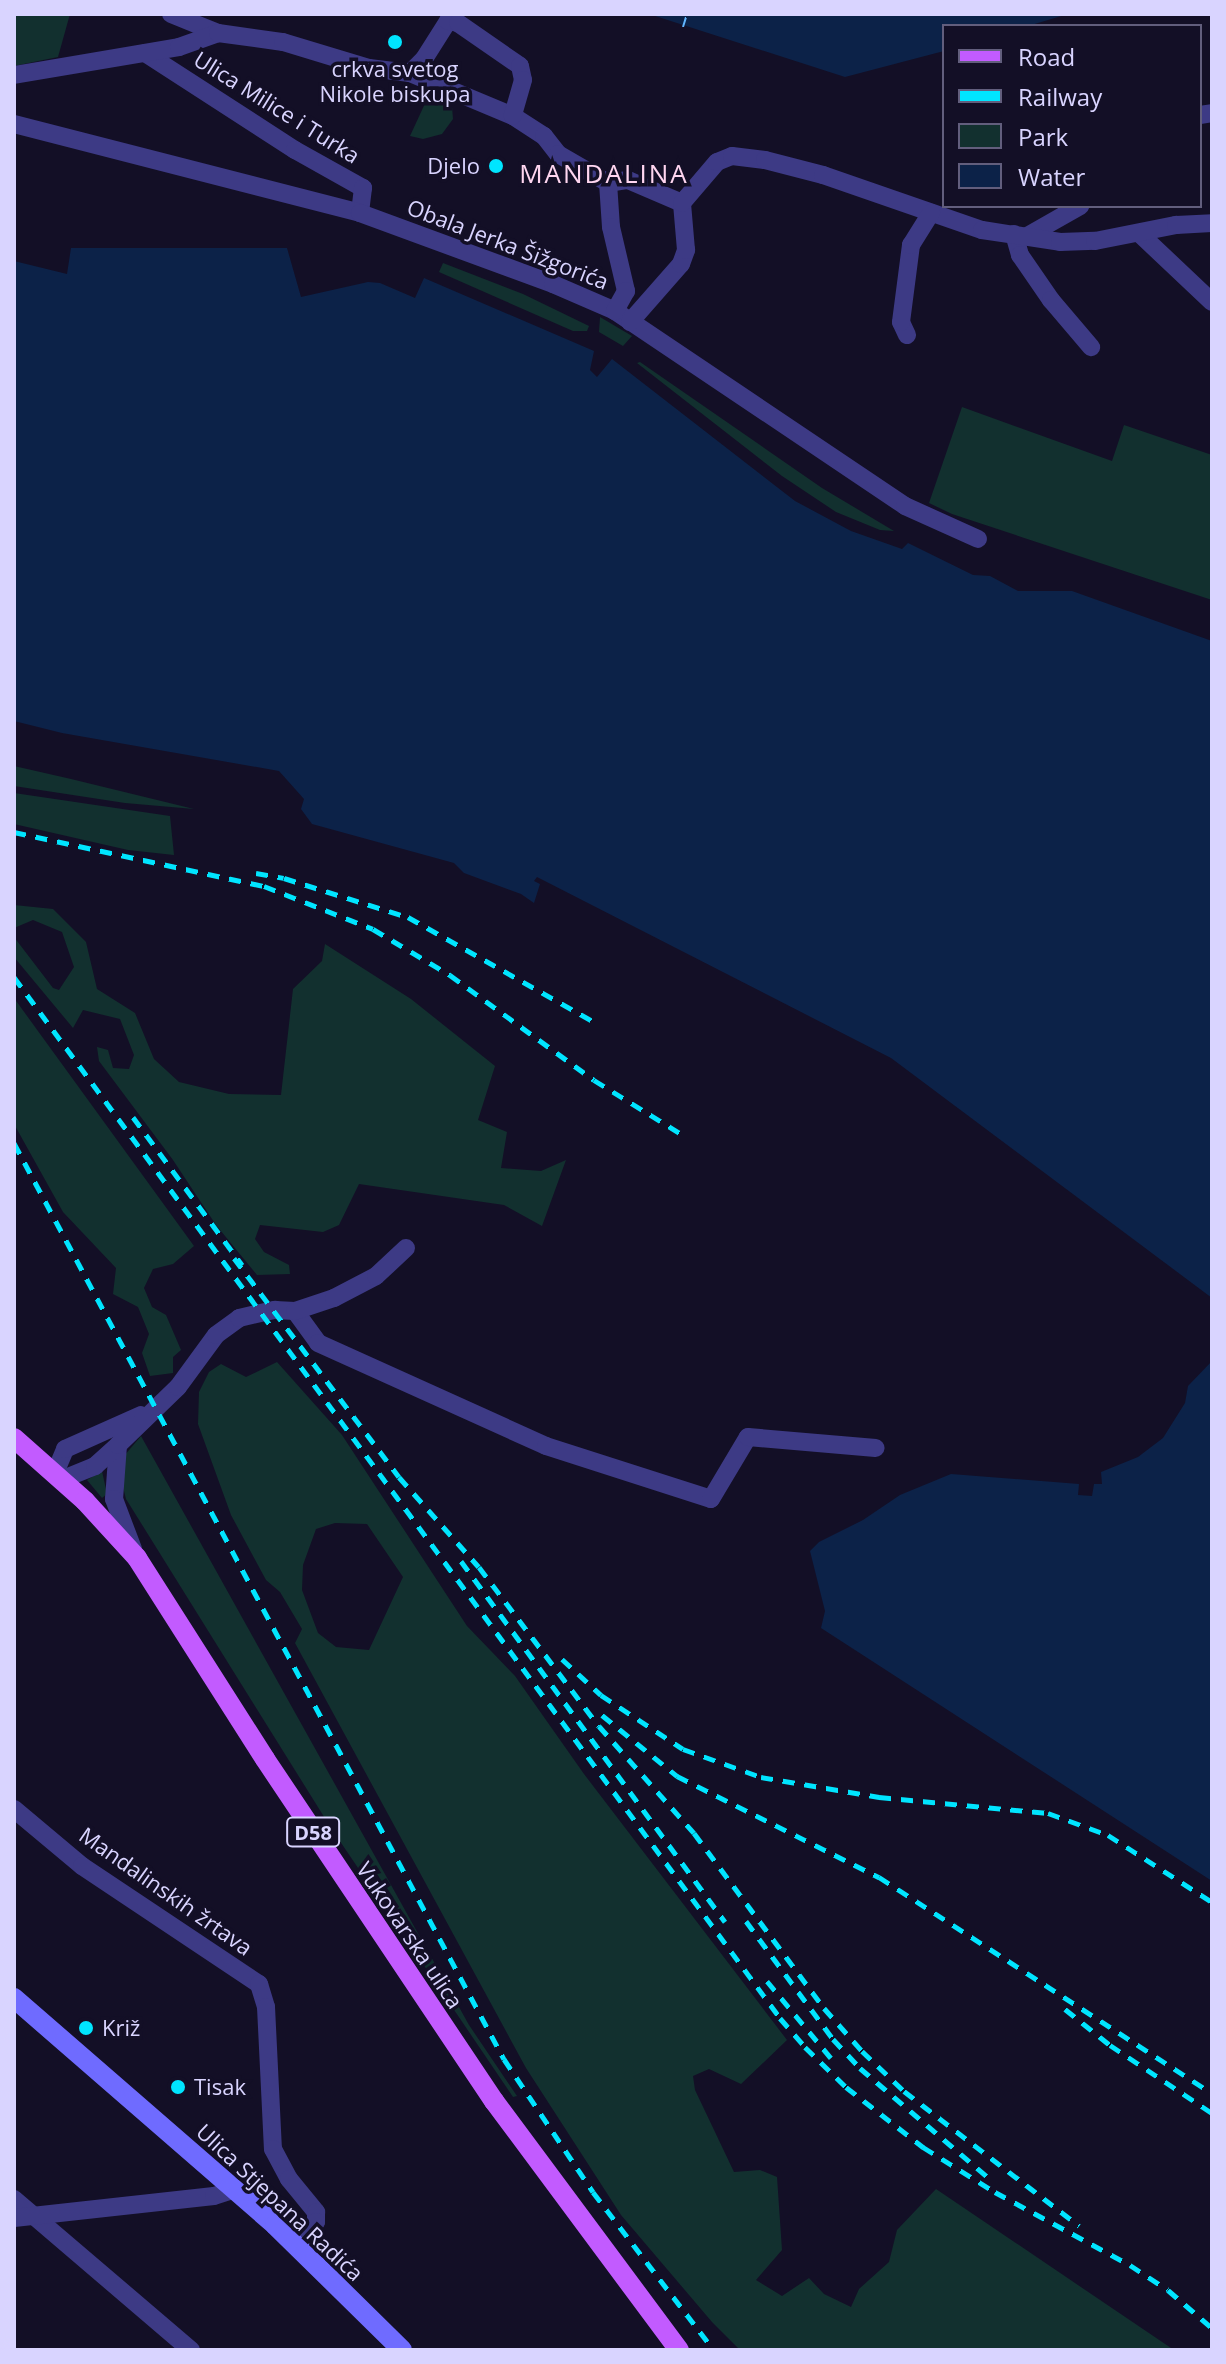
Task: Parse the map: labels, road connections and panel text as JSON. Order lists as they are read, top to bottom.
{
  "streets": {
    "main road": ["D58", "Vukovarska ulica", "Ulica Stjepana Radića"],
    "street": ["Ulica Milice i Turka", "Obala Jerka Šižgorića", "Mandalinskih žrtava"]
  },
  "crossings": [
    ["Ulica Milice i Turka", "Obala Jerka Šižgorića"],
    ["Mandalinskih žrtava", "Ulica Stjepana Radića"]
  ],
  "districts": ["MANDALINA"],
  "places": [
    "crkva svetog Nikole biskupa",
    "Djelo",
    "Križ",
    "Tisak"
  ],
  "legend": [
    "Road",
    "Railway",
    "Park",
    "Water"
  ]
}
